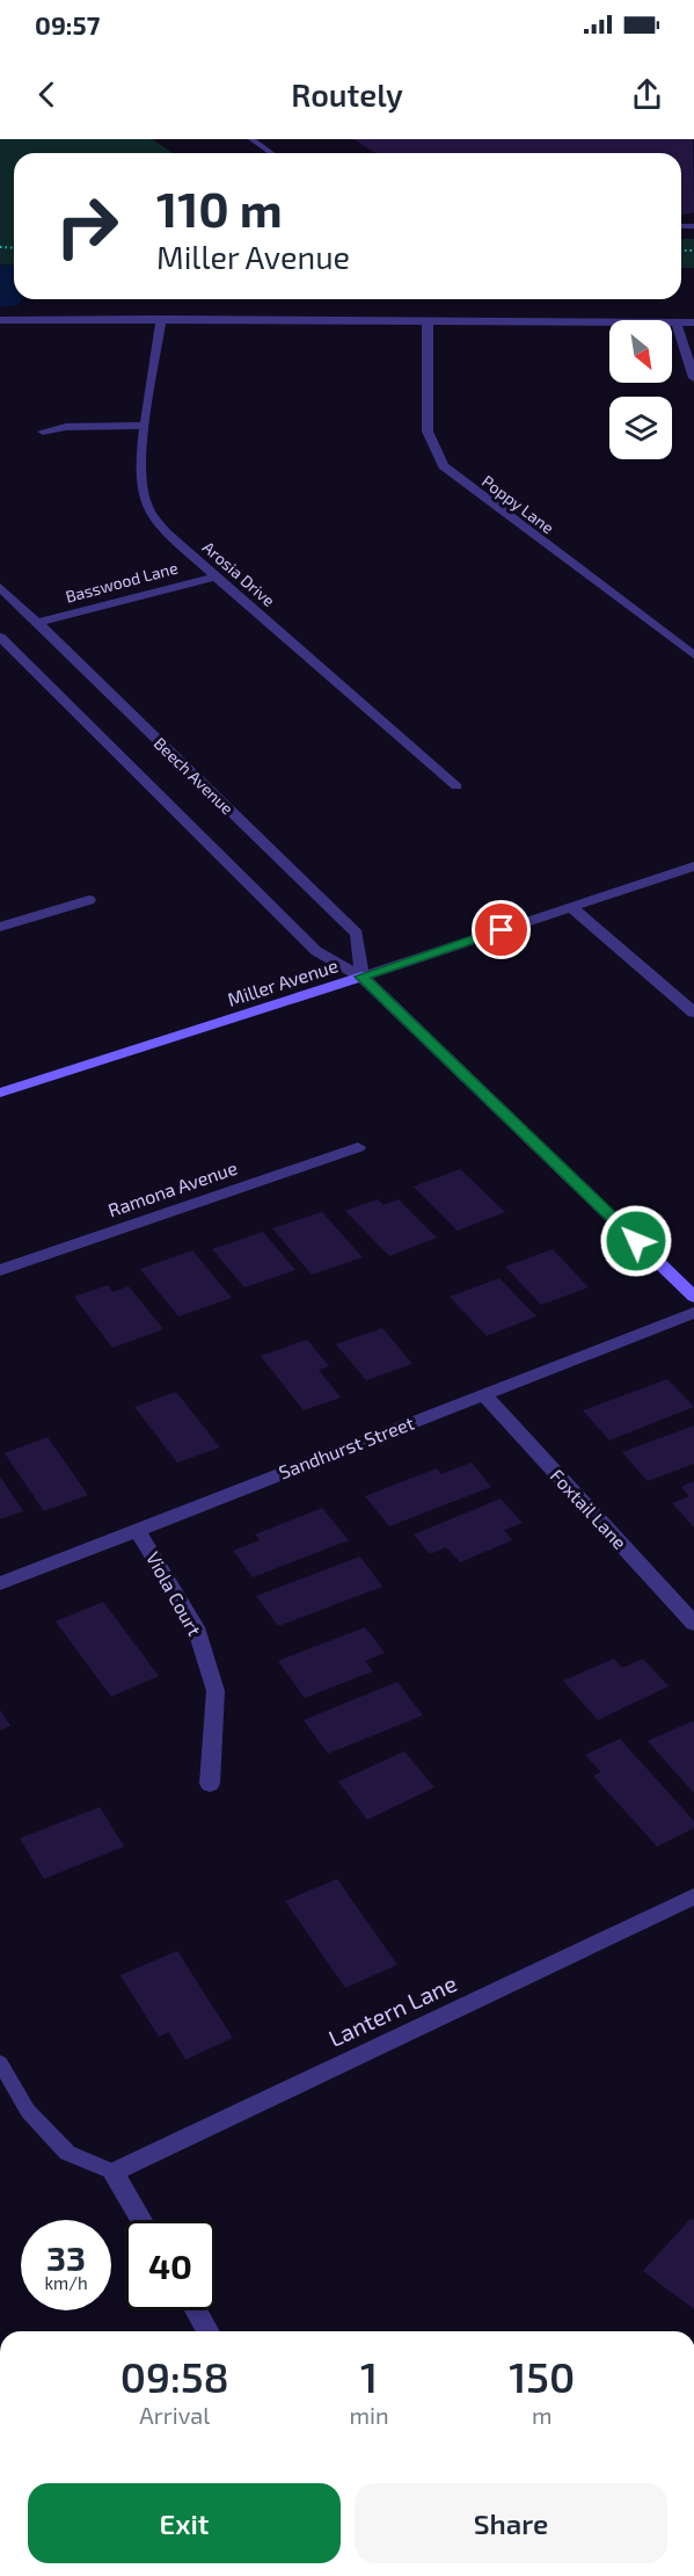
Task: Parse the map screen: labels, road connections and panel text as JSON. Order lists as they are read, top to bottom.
{
  "streets": {
    "street": [
      "Poppy Lane",
      "Arosia Drive",
      "Basswood Lane",
      "Beech Avenue",
      "Miller Avenue",
      "Ramona Avenue",
      "Sandhurst Street",
      "Foxtail Lane",
      "Viola Court",
      "Lantern Lane"
    ]
  },
  "crossings": [
    ["Arosia Drive", "Basswood Lane"],
    ["Basswood Lane", "Beech Avenue"],
    ["Beech Avenue", "Miller Avenue"],
    ["Sandhurst Street", "Foxtail Lane"],
    ["Sandhurst Street", "Viola Court"]
  ],
  "north": "bottom right",
  "page": {
    "status": "09:57",
    "header": "Routely",
    "turn": ["110 m", "Miller Avenue"],
    "speed": "33 km/h",
    "limit": "40",
    "eta": [
      "09:58",
      "Arrival",
      "1",
      "min",
      "150",
      "m"
    ],
    "buttons": ["Exit", "Share"]
  }
}
